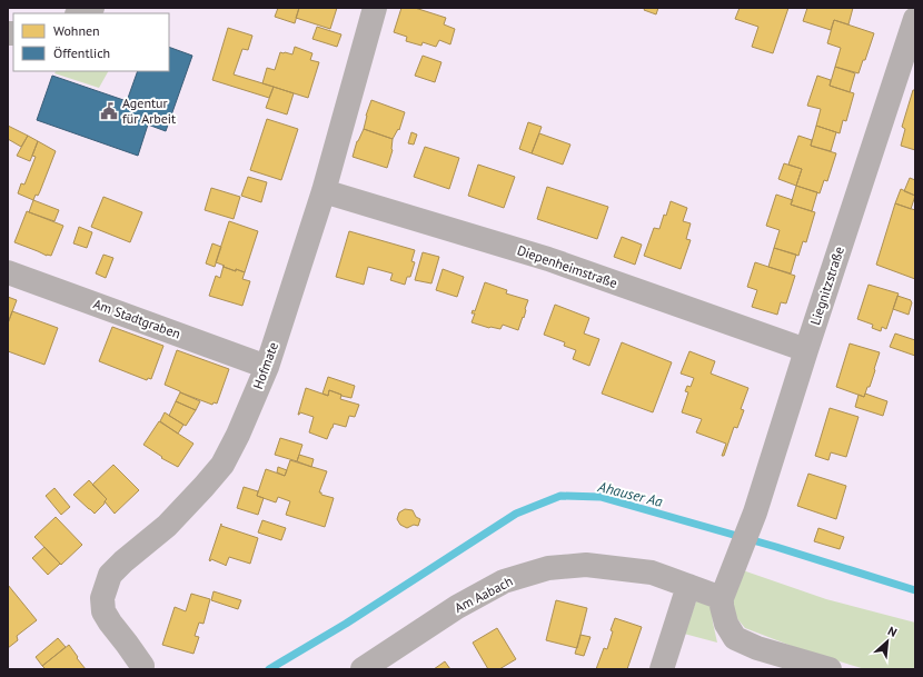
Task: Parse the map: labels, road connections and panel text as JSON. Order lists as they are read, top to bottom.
{
  "streets": {
    "street": [
      "Diepenheimstraße",
      "Liegnitzstraße",
      "Am Stadtgraben",
      "Hofmate",
      "Am Aabach"
    ]
  },
  "crossings": [
    ["Diepenheimstraße", "Liegnitzstraße"],
    ["Diepenheimstraße", "Hofmate"],
    ["Liegnitzstraße", "Am Aabach"],
    ["Am Stadtgraben", "Hofmate"]
  ],
  "water": ["Ahauser Aa"],
  "places": {
    "public building": ["Agentur für Arbeit"]
  },
  "legend": ["Wohnen", "Öffentlich"],
  "north": "top right"
}
